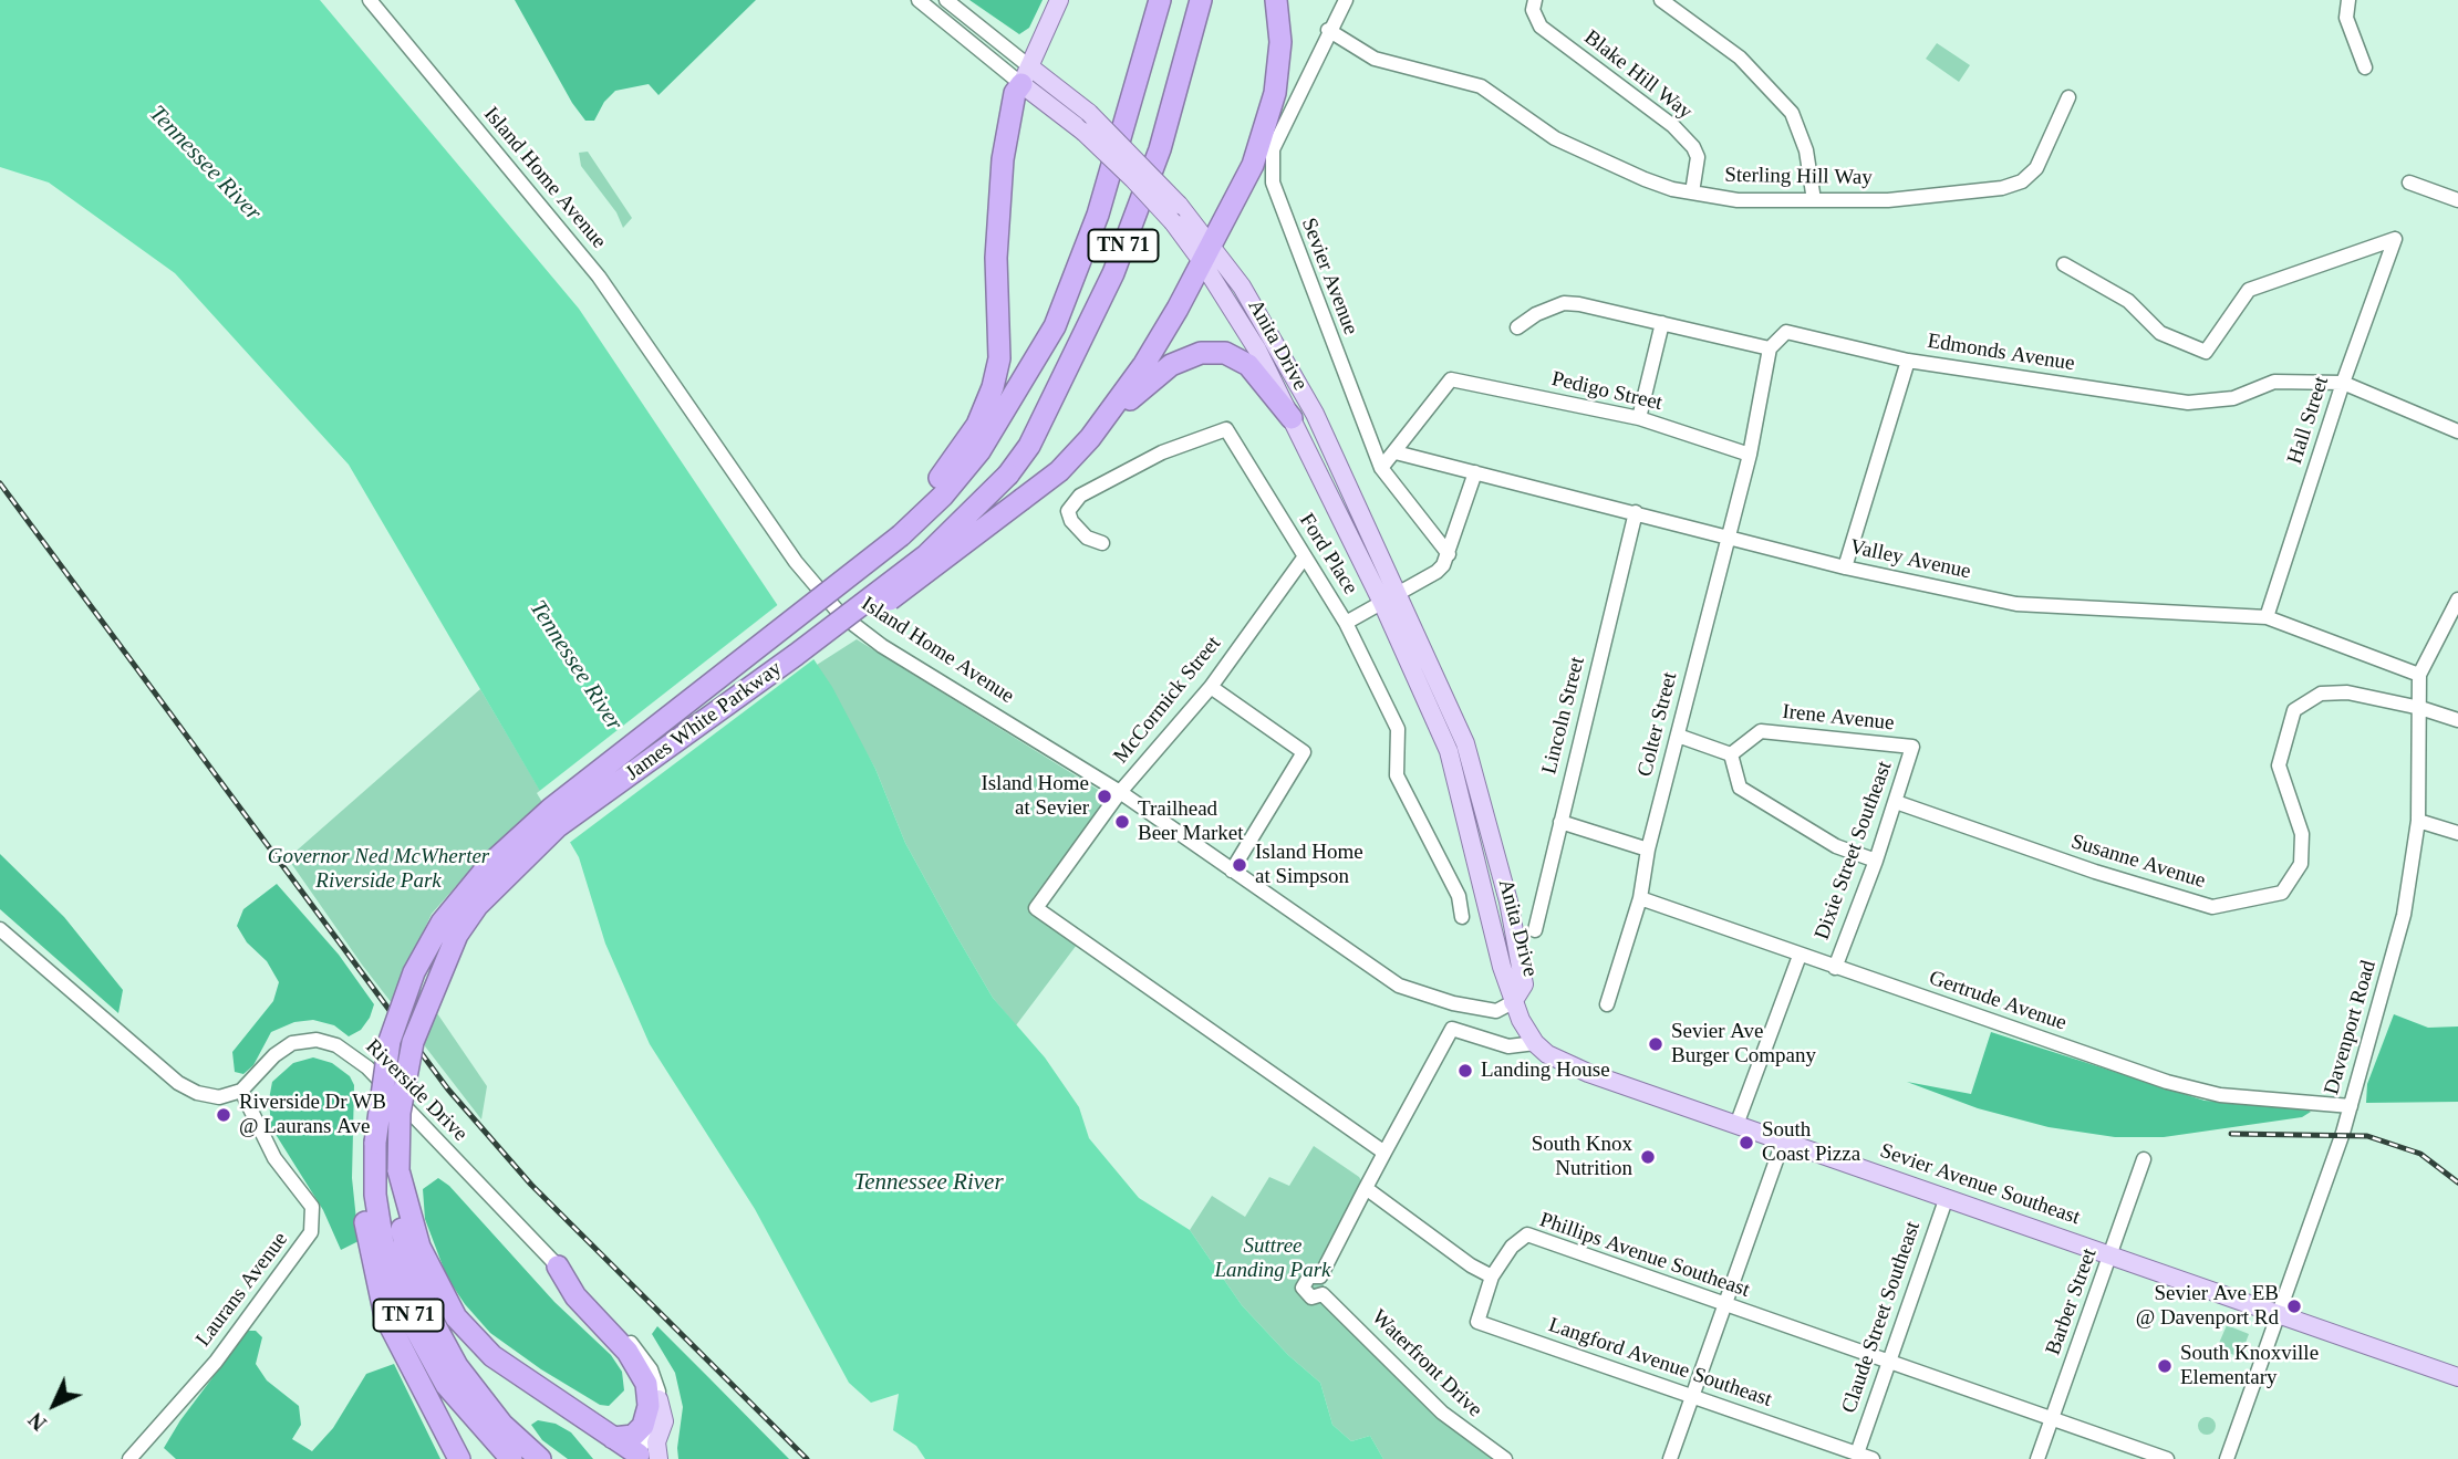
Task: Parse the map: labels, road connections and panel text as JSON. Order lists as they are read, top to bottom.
{
  "streets": {
    "highway": ["TN 71", "James White Parkway"],
    "main road": ["Anita Drive", "Sevier Avenue Southeast"],
    "street": [
      "Blake Hill Way",
      "Sterling Hill Way",
      "Island Home Avenue",
      "Sevier Avenue",
      "Edmonds Avenue",
      "Pedigo Street",
      "Hall Street",
      "Ford Place",
      "Valley Avenue",
      "McCormick Street",
      "Lincoln Street",
      "Irene Avenue",
      "Colter Street",
      "Dixie Street Southeast",
      "Susanne Avenue",
      "Gertrude Avenue",
      "Davenport Road",
      "Riverside Drive",
      "Phillips Avenue Southeast",
      "Laurans Avenue",
      "Barber Street",
      "Claude Street Southeast",
      "Langford Avenue Southeast",
      "Waterfront Drive"
    ]
  },
  "crossings": [
    ["Blake Hill Way", "Sterling Hill Way"],
    ["Sterling Hill Way", "Sevier Avenue"],
    ["Island Home Avenue", "Anita Drive"],
    ["Island Home Avenue", "McCormick Street"],
    ["Island Home Avenue", "Sevier Avenue Southeast"],
    ["TN 71", "James White Parkway"],
    ["Anita Drive", "Sevier Avenue Southeast"],
    ["Edmonds Avenue", "Hall Street"],
    ["Edmonds Avenue", "Colter Street"],
    ["Pedigo Street", "Valley Avenue"],
    ["Pedigo Street", "Colter Street"],
    ["Hall Street", "Valley Avenue"],
    ["Ford Place", "McCormick Street"],
    ["Valley Avenue", "Lincoln Street"],
    ["Valley Avenue", "Colter Street"],
    ["Valley Avenue", "Davenport Road"],
    ["Irene Avenue", "Dixie Street Southeast"],
    ["Colter Street", "Gertrude Avenue"],
    ["Dixie Street Southeast", "Susanne Avenue"],
    ["Dixie Street Southeast", "Gertrude Avenue"],
    ["Dixie Street Southeast", "Sevier Avenue Southeast"],
    ["Susanne Avenue", "Davenport Road"],
    ["Gertrude Avenue", "Davenport Road"],
    ["Davenport Road", "Sevier Avenue Southeast"],
    ["Riverside Drive", "Laurans Avenue"],
    ["Sevier Avenue Southeast", "Barber Street"],
    ["Sevier Avenue Southeast", "Claude Street Southeast"],
    ["Phillips Avenue Southeast", "Barber Street"],
    ["Phillips Avenue Southeast", "Claude Street Southeast"],
    ["Phillips Avenue Southeast", "Langford Avenue Southeast"],
    ["Claude Street Southeast", "Langford Avenue Southeast"]
  ],
  "water": ["Tennessee River"],
  "parks": ["Governor Ned McWherter Riverside Park", "Suttree Landing Park"],
  "places": [
    "Island Home at Sevier",
    "Trailhead Beer Market",
    "Island Home at Simpson",
    "Sevier Ave Burger Company",
    "Landing House",
    "Riverside Dr WB @ Laurans Ave",
    "South Coast Pizza",
    "South Knox Nutrition",
    "Sevier Ave EB @ Davenport Rd",
    "South Knoxville Elementary"
  ],
  "north": "bottom left"
}
